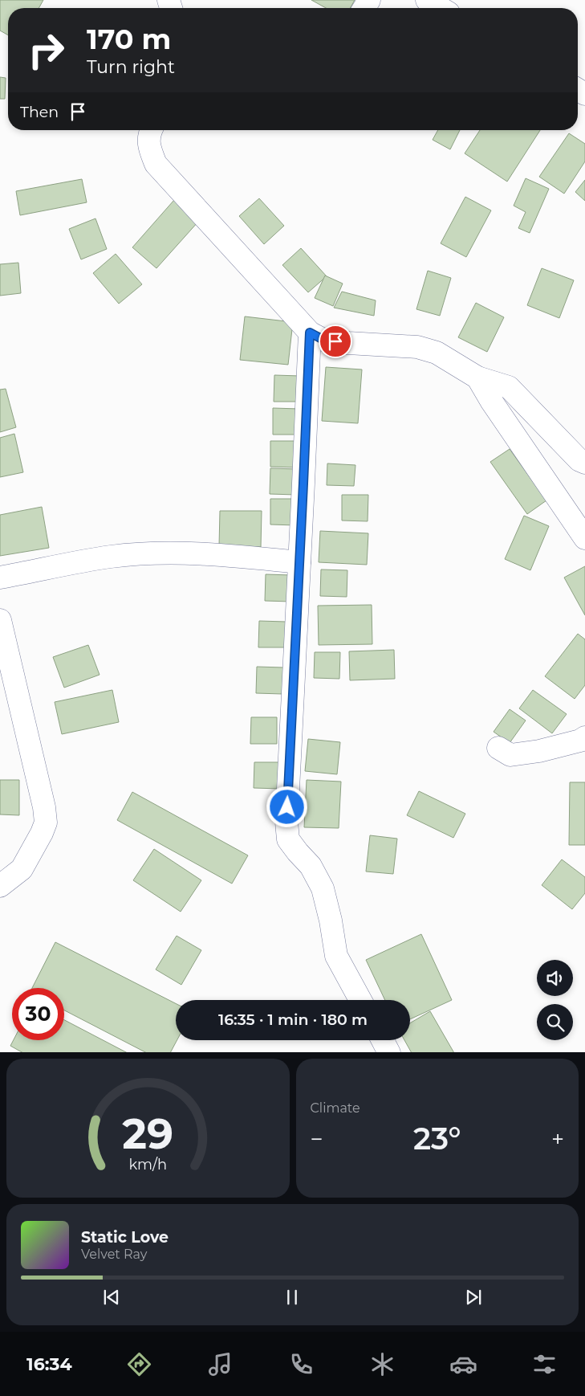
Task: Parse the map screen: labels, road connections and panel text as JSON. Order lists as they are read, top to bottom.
{
  "page": {
    "turn": ["170 m", "Turn right"],
    "then": "Then",
    "limit": "30",
    "trip": "16:35 · 1 min · 180 m",
    "tile": "Climate",
    "heat": ["−", "23°", "+"],
    "song": ["Static Love", "Velvet Ray"],
    "tabs": "16:34",
    "gauge": ["29", "km/h"]
  }
}
